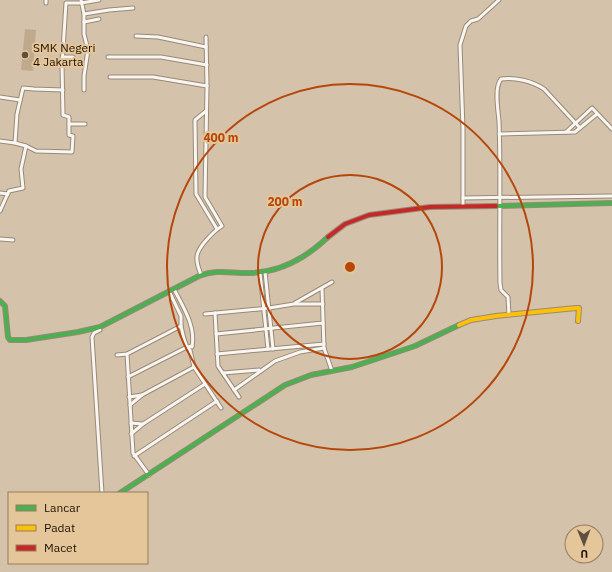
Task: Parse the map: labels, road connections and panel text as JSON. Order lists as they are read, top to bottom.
{
  "places": ["SMK Negeri 4 Jakarta"],
  "legend": ["Lancar", "Padat", "Macet"],
  "north": "bottom",
  "rings": ["400 m", "200 m"]
}
